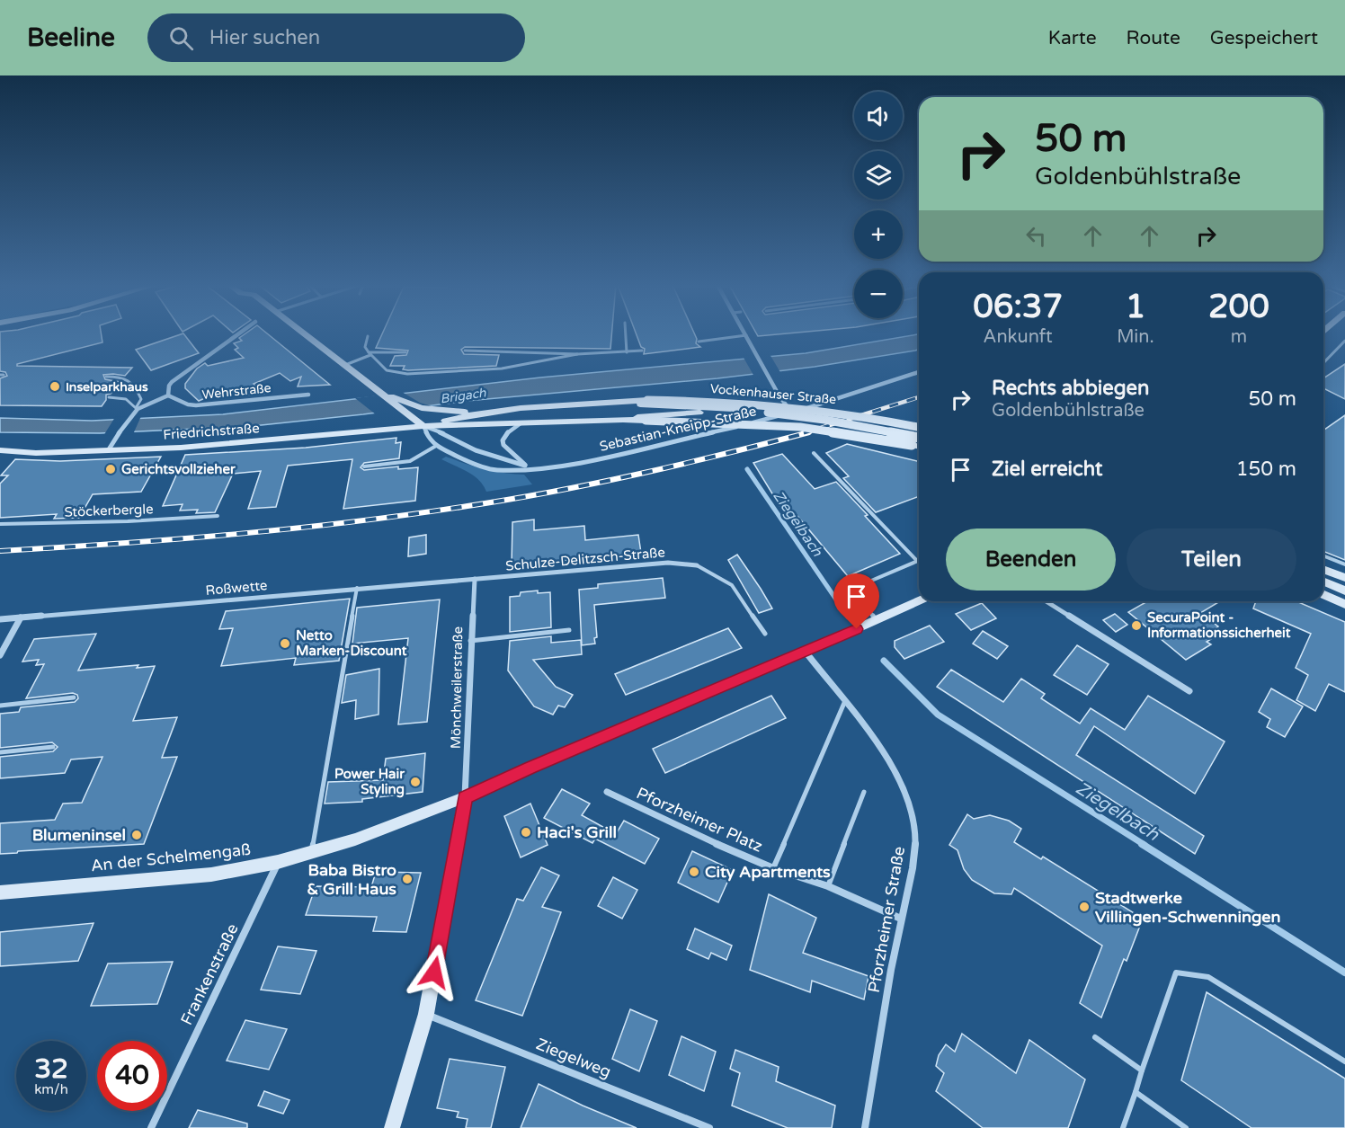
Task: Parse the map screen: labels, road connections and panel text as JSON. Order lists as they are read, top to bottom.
{
  "streets": {
    "main road": ["Vockenhauser Straße", "Friedrichstraße", "An der Schelmengaß"],
    "street": [
      "Wehrstraße",
      "Sebastian-Kneipp-Straße",
      "Schulze-Delitzsch-Straße",
      "Roßwette",
      "Mönchweilerstraße",
      "Pforzheimer Platz",
      "Pforzheimer Straße",
      "Frankenstraße",
      "Ziegelweg"
    ],
    "lane": ["Stöckerbergle"]
  },
  "crossings": [
    ["Vockenhauser Straße", "Sebastian-Kneipp-Straße"],
    ["Vockenhauser Straße", "Friedrichstraße"],
    ["Sebastian-Kneipp-Straße", "Friedrichstraße"],
    ["Schulze-Delitzsch-Straße", "Roßwette"],
    ["Schulze-Delitzsch-Straße", "Mönchweilerstraße"],
    ["Roßwette", "Mönchweilerstraße"],
    ["Mönchweilerstraße", "An der Schelmengaß"],
    ["Pforzheimer Platz", "Pforzheimer Straße"],
    ["An der Schelmengaß", "Pforzheimer Straße"],
    ["An der Schelmengaß", "Frankenstraße"]
  ],
  "water": ["Brigach", "Ziegelbach"],
  "places": [
    "Inselparkhaus",
    "Gerichtsvollzieher",
    "SecuraPoint - Informationssicherheit",
    "Netto Marken-Discount",
    "Power Hair Styling",
    "Haci's Grill",
    "Blumeninsel",
    "City Apartments",
    "Baba Bistro & Grill Haus",
    "Stadtwerke Villingen-Schwenningen"
  ],
  "page": {
    "header": "Beeline",
    "search": "Hier suchen",
    "nav": ["Karte", "Route", "Gespeichert"],
    "map_buttons": ["+", "−"],
    "turn": ["50 m", "Goldenbühlstraße"],
    "eta": [
      "06:37",
      "Ankunft",
      "1",
      "Min.",
      "200",
      "m"
    ],
    "list": [
      {
        "name": "Rechts abbiegen",
        "note": "Goldenbühlstraße",
        "value": "50 m"
      },
      {
        "name": "Ziel erreicht",
        "value": "150 m"
      }
    ],
    "buttons": ["Beenden", "Teilen"],
    "speed": "32 km/h",
    "limit": "40"
  }
}
